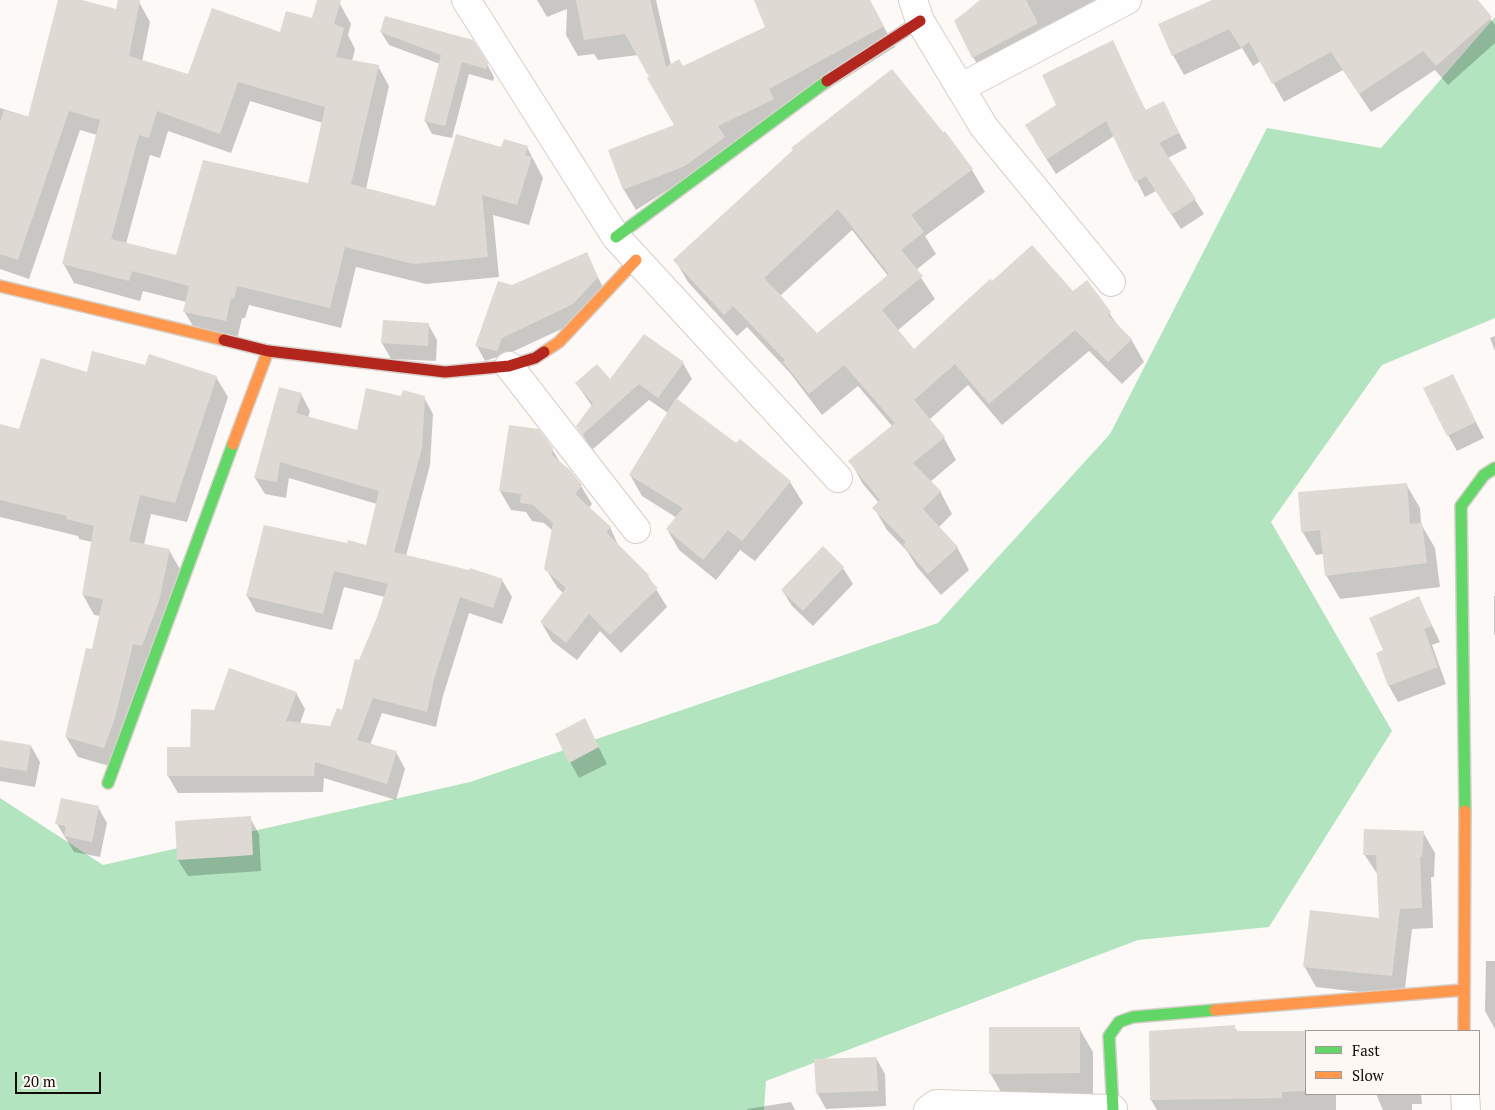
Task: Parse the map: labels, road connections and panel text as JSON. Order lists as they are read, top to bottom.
{
  "legend": ["Fast", "Slow"],
  "scale_bar": "20 m"
}
